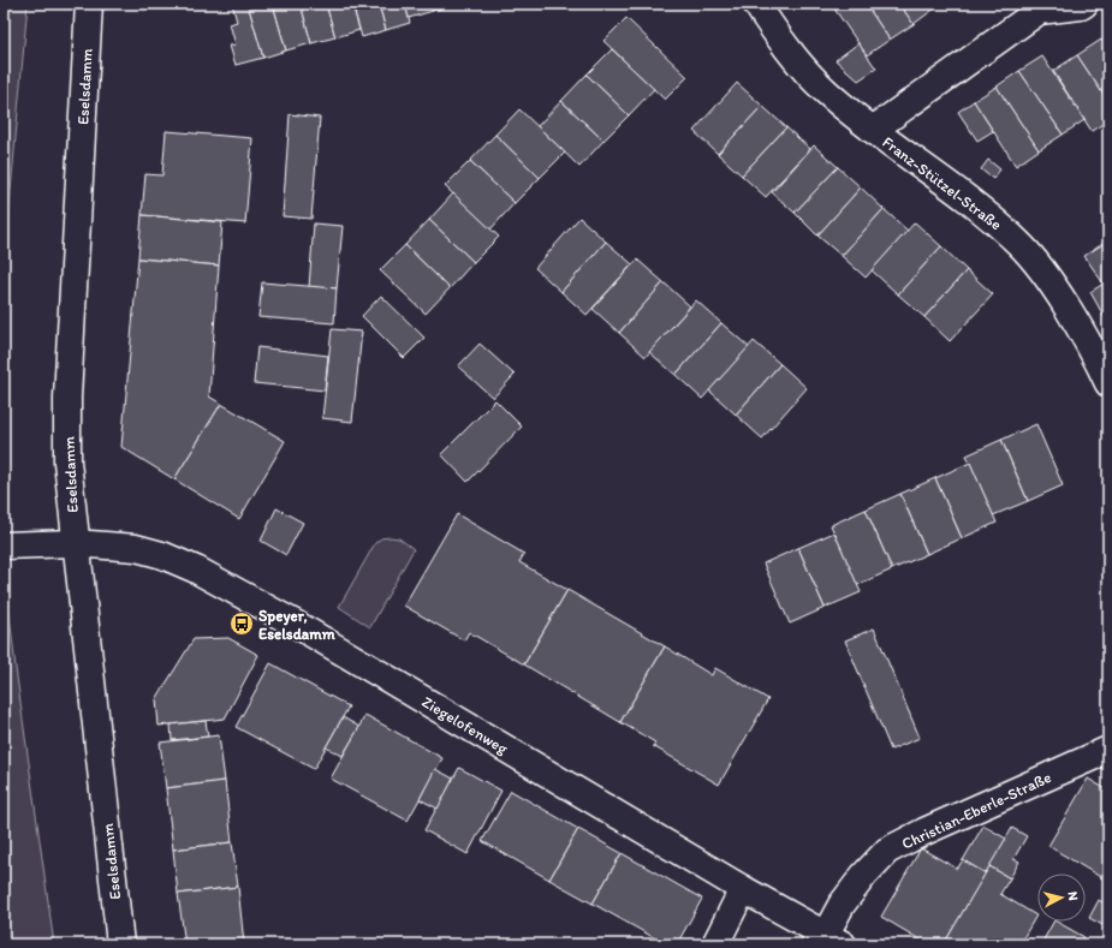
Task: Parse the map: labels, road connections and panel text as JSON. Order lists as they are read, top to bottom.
{
  "streets": {
    "street": [
      "Eselsdamm",
      "Franz-Stützel-Straße",
      "Ziegelofenweg",
      "Christian-Eberle-Straße"
    ]
  },
  "crossings": [
    ["Eselsdamm", "Ziegelofenweg"],
    ["Ziegelofenweg", "Christian-Eberle-Straße"]
  ],
  "places": {
    "bus stop": ["Speyer, Eselsdamm"]
  },
  "north": "right"
}
